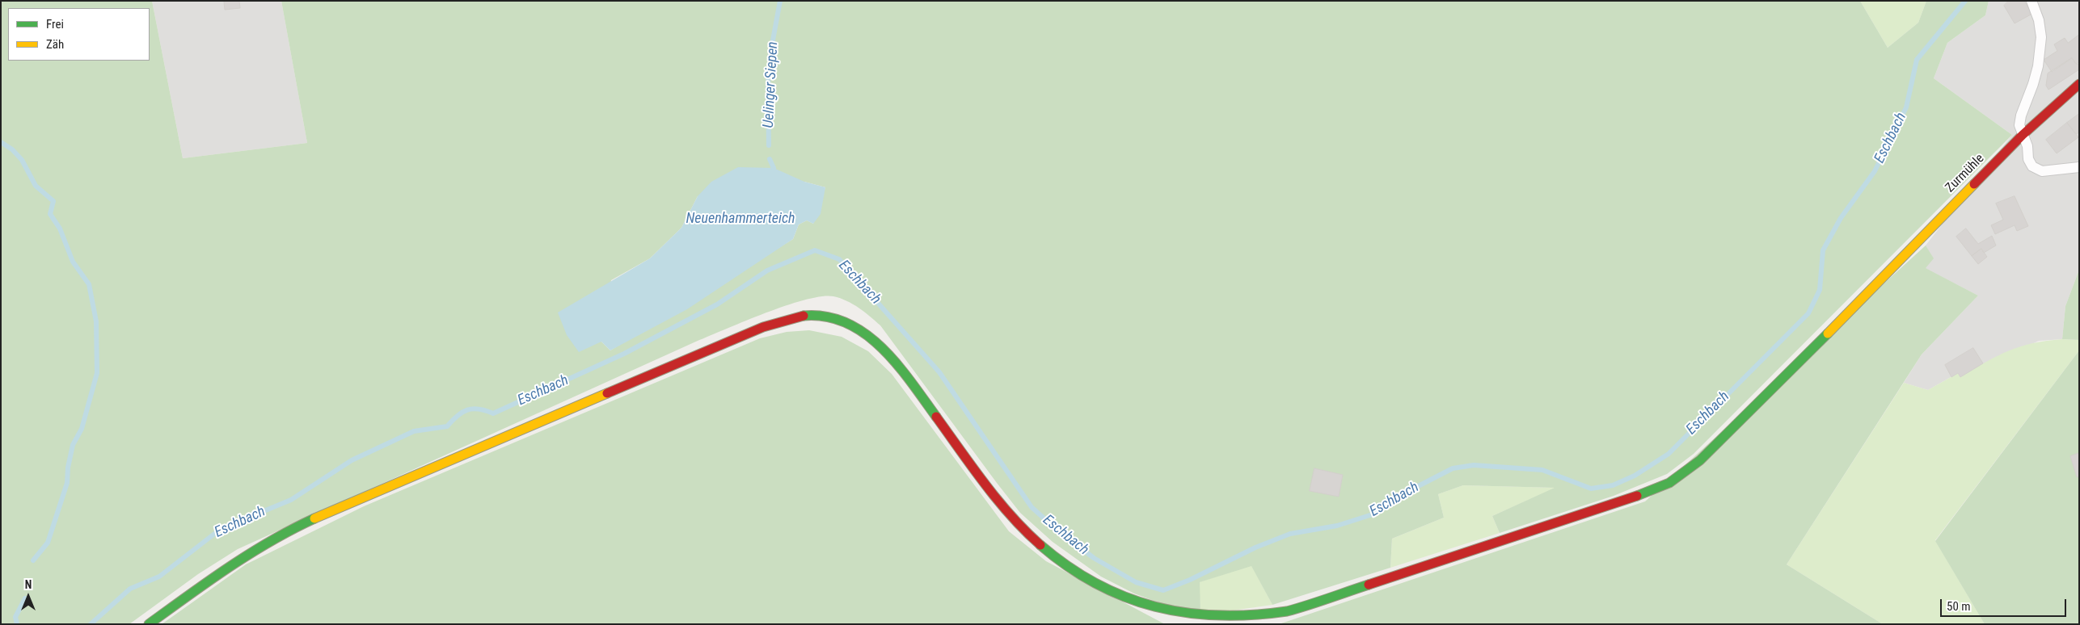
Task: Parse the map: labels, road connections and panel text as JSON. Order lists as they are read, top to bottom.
{
  "streets": {
    "main road": ["Zurmühle"]
  },
  "water": ["Uelinger Siepen", "Eschbach", "Neuenhammerteich"],
  "legend": ["Frei", "Zäh"],
  "scale_bar": "50 m",
  "north": "top"
}
